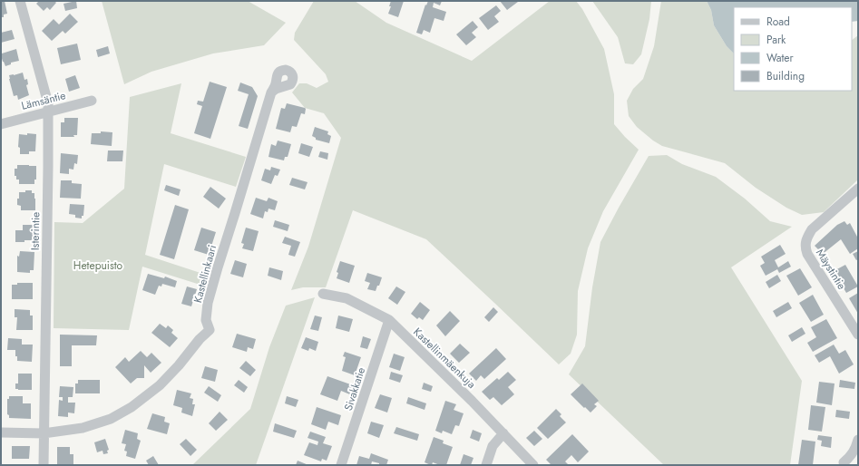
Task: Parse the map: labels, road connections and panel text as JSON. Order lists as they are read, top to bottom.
{
  "streets": {
    "street": [
      "Lämsäntie",
      "Isterintie",
      "Mäystintie",
      "Kastellinkaari",
      "Kastellinmäenkuja",
      "Sivakkatie"
    ]
  },
  "crossings": [
    ["Lämsäntie", "Isterintie"],
    ["Isterintie", "Kastellinkaari"],
    ["Kastellinmäenkuja", "Sivakkatie"]
  ],
  "parks": ["Hetepuisto"],
  "legend": [
    "Road",
    "Park",
    "Water",
    "Building"
  ]
}
